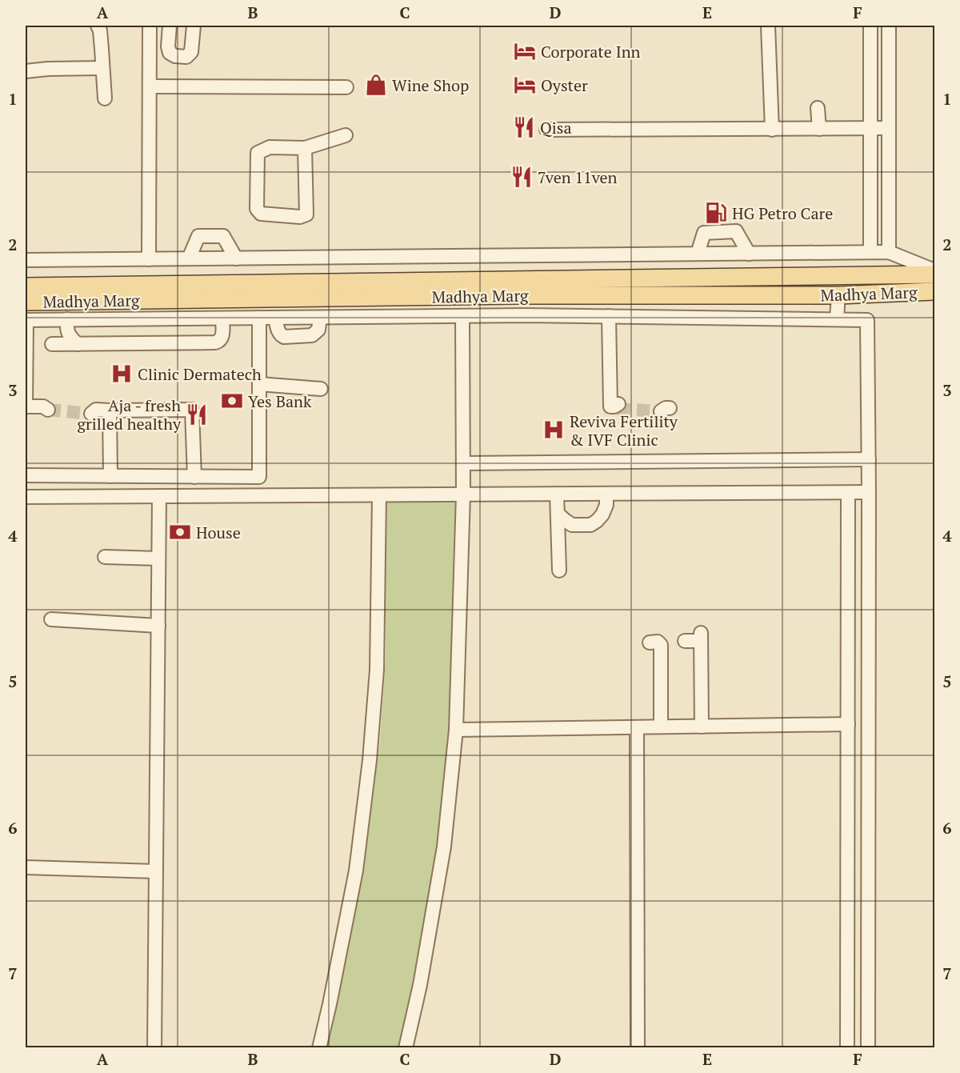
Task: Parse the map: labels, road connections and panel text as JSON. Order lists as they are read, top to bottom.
{
  "streets": {
    "main road": ["Madhya Marg"]
  },
  "places": {
    "hotel": ["Corporate Inn", "Oyster"],
    "shop": ["Wine Shop"],
    "restaurant": ["Qisa", "7ven 11ven", "Aja - fresh grilled healthy"],
    "fuel station": ["HG Petro Care"],
    "hospital": ["Clinic Dermatech", "Reviva Fertility & IVF Clinic"],
    "bank": ["Yes Bank", "House"]
  },
  "grid": {
    "columns": [
      "A",
      "B",
      "C",
      "D",
      "E",
      "F"
    ],
    "rows": [
      "1",
      "2",
      "3",
      "4",
      "5",
      "6",
      "7"
    ]
  }
}
